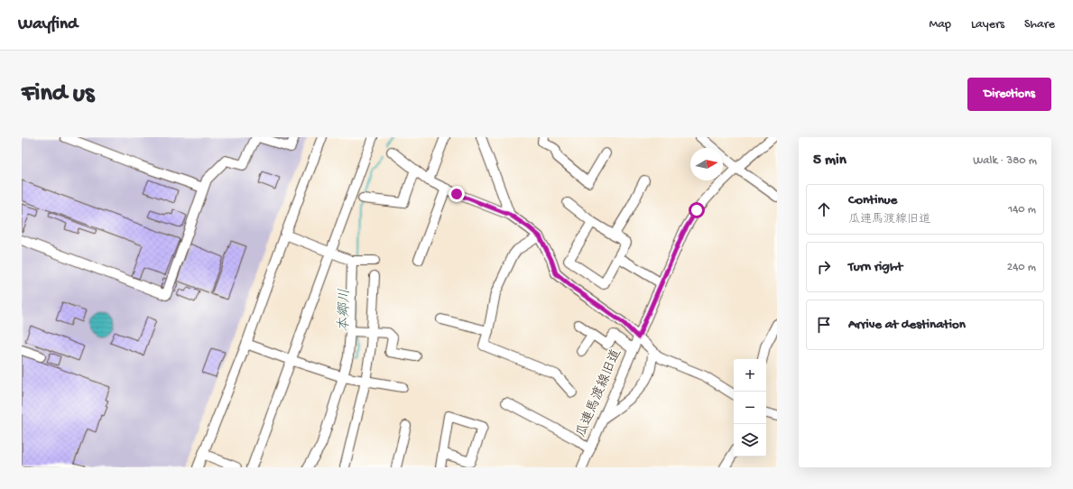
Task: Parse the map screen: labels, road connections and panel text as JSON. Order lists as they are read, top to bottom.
{
  "streets": {
    "street": ["瓜連馬渡線旧道"]
  },
  "water": ["本郷川"],
  "north": "right",
  "page": {
    "header": "Wayfind",
    "nav": ["Map", "Layers", "Share"],
    "buttons": "Directions",
    "title": "Find us",
    "heading": ["5 min", "Walk · 380 m"],
    "list": [
      ["Continue", "瓜連馬渡線旧道", "140 m"],
      ["Turn right", "240 m"],
      "Arrive at destination"
    ],
    "map_buttons": ["+", "−"]
  }
}
